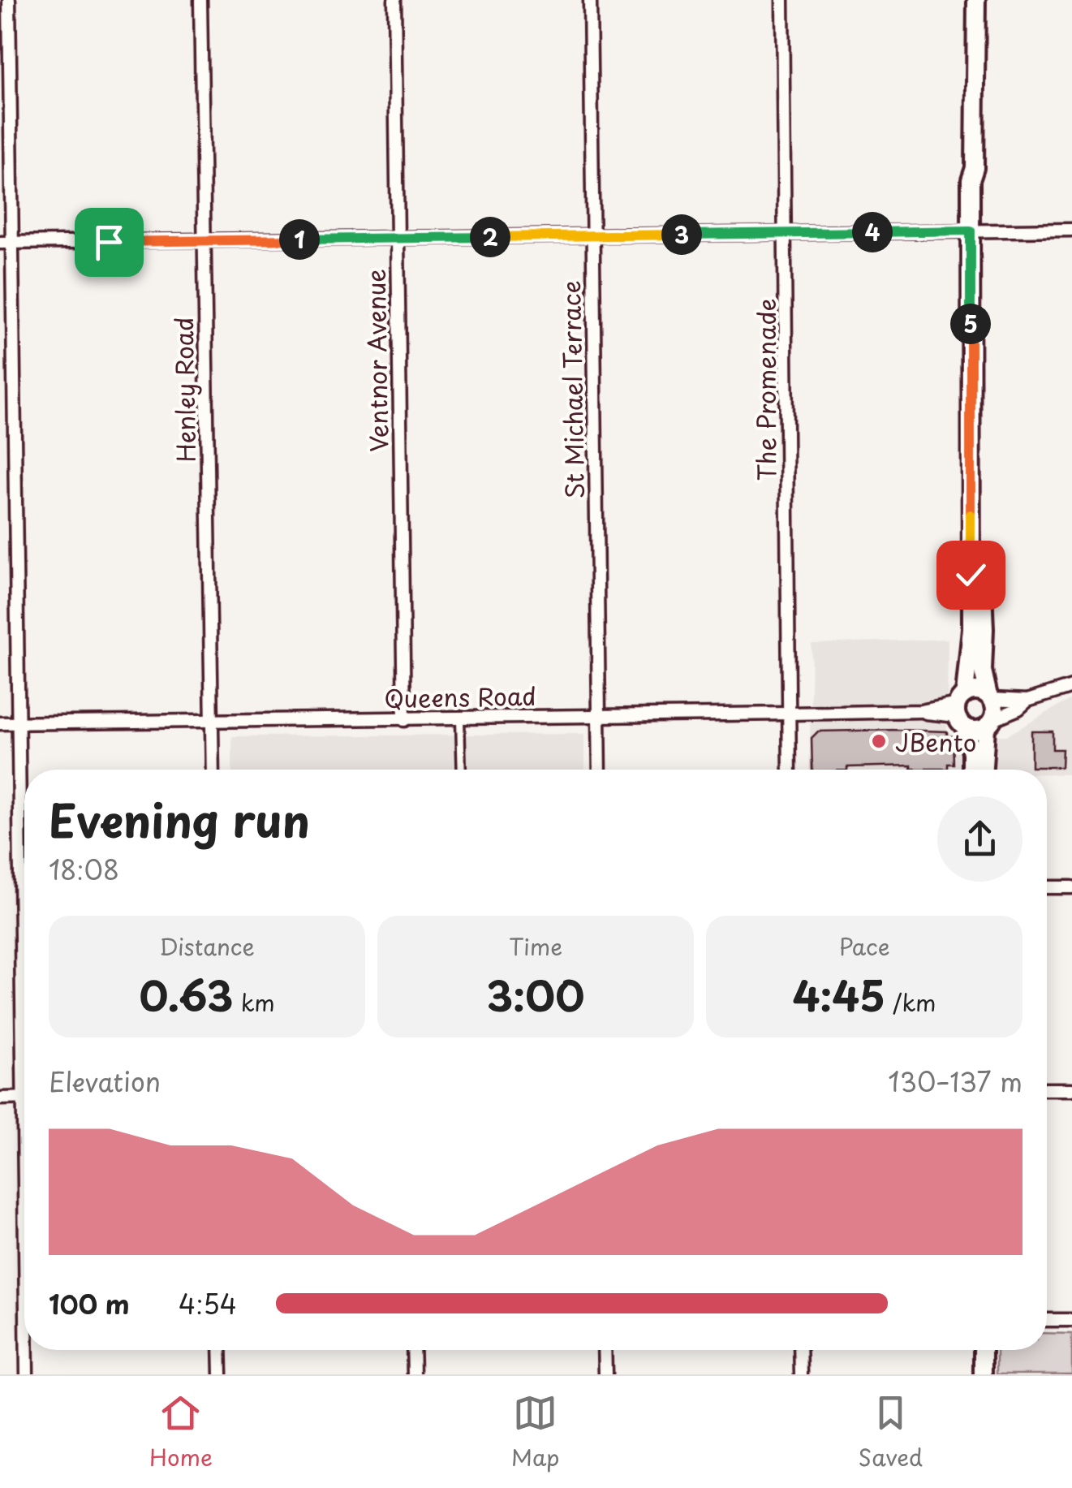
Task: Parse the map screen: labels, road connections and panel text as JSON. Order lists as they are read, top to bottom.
{
  "streets": {
    "street": [
      "Ventnor Avenue",
      "Henley Road",
      "St Michael Terrace",
      "The Promenade",
      "Queens Road"
    ]
  },
  "crossings": [
    ["Ventnor Avenue", "Queens Road"],
    ["Henley Road", "Queens Road"],
    ["St Michael Terrace", "Queens Road"],
    ["The Promenade", "Queens Road"]
  ],
  "places": ["JBento"],
  "page": {
    "pins": [
      "4",
      "3",
      "2",
      "1",
      "5"
    ],
    "heading": ["Evening run", "18:08"],
    "stats": [
      ["Distance", "0.63 km"],
      ["Time", "3:00"],
      ["Pace", "4:45 /km"]
    ],
    "chart": ["Elevation", "130–137 m"],
    "list": [
      {
        "name": "100 m",
        "note": "4:54"
      }
    ],
    "tabs": ["Home", "Map", "Saved"]
  }
}
